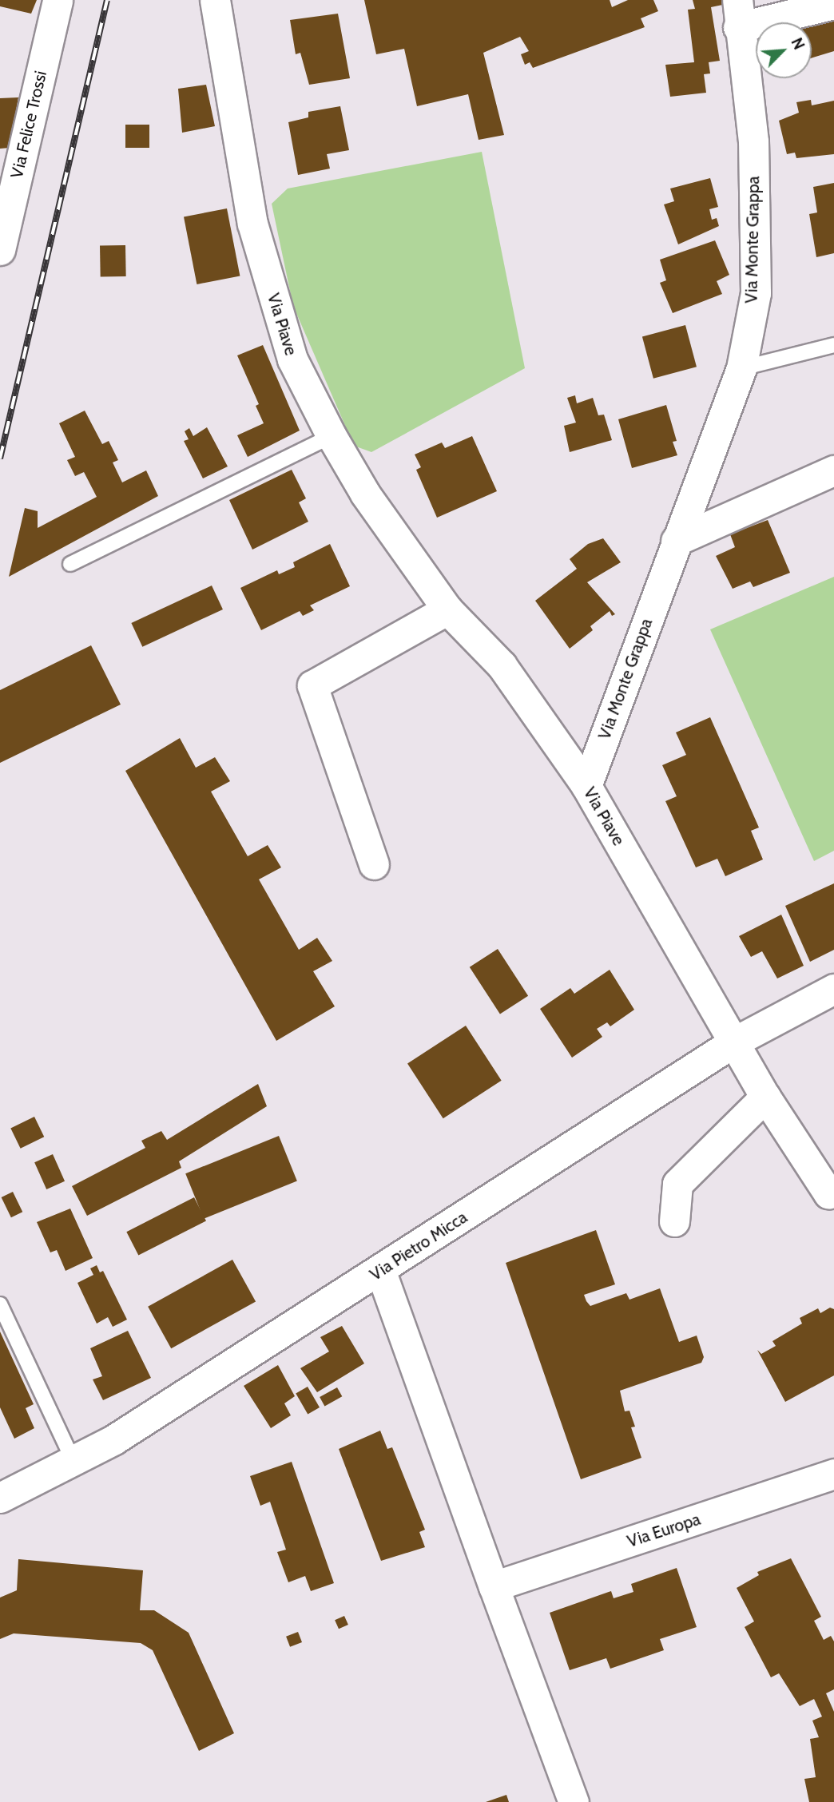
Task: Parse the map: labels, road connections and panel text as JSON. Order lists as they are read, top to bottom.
{
  "streets": {
    "street": [
      "Via Felice Trossi",
      "Via Monte Grappa",
      "Via Piave",
      "Via Pietro Micca",
      "Via Europa"
    ]
  },
  "crossings": [
    ["Via Monte Grappa", "Via Piave"],
    ["Via Piave", "Via Pietro Micca"]
  ],
  "north": "top right"
}
